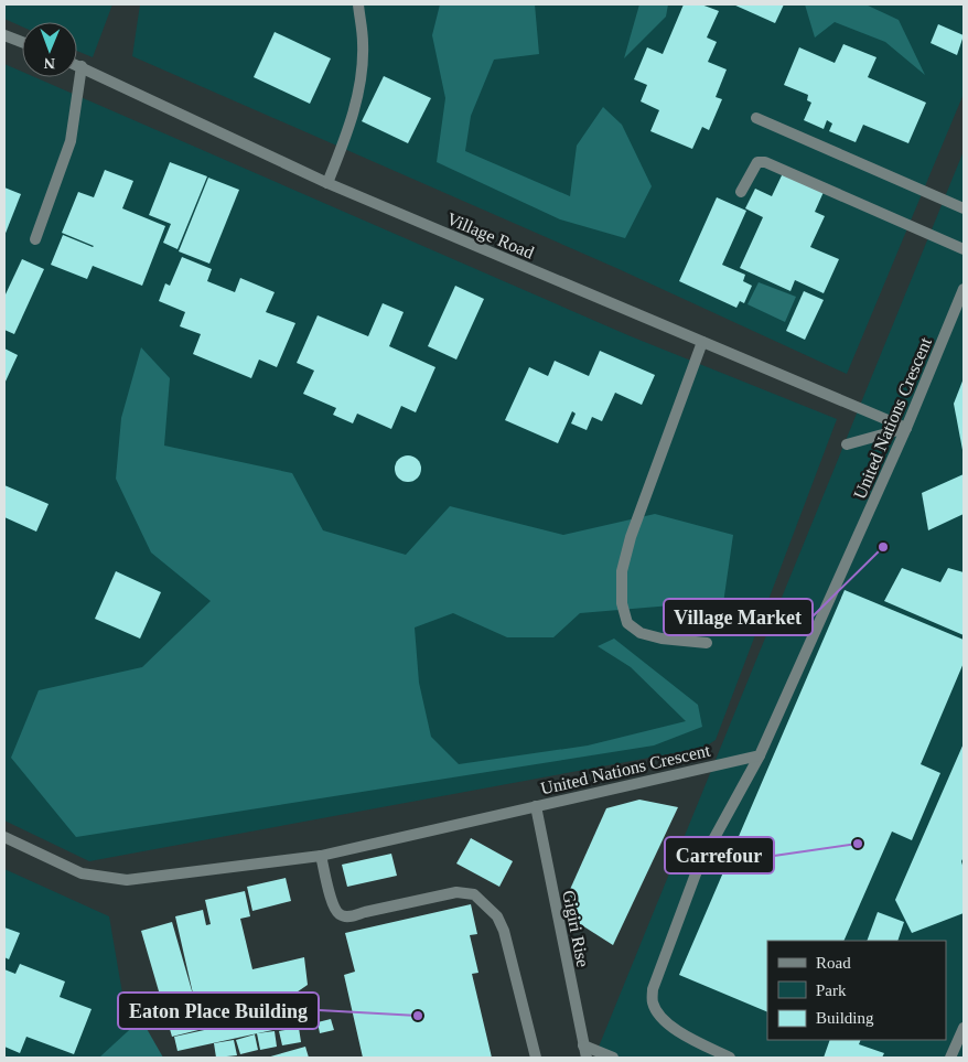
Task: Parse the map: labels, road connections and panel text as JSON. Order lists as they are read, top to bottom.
{
  "streets": {
    "street": ["Village Road", "United Nations Crescent", "Gigiri Rise"]
  },
  "crossings": [
    ["Village Road", "United Nations Crescent"],
    ["United Nations Crescent", "Gigiri Rise"]
  ],
  "places": ["Village Market", "Carrefour", "Eaton Place Building"],
  "legend": ["Road", "Park", "Building"],
  "north": "bottom"
}
